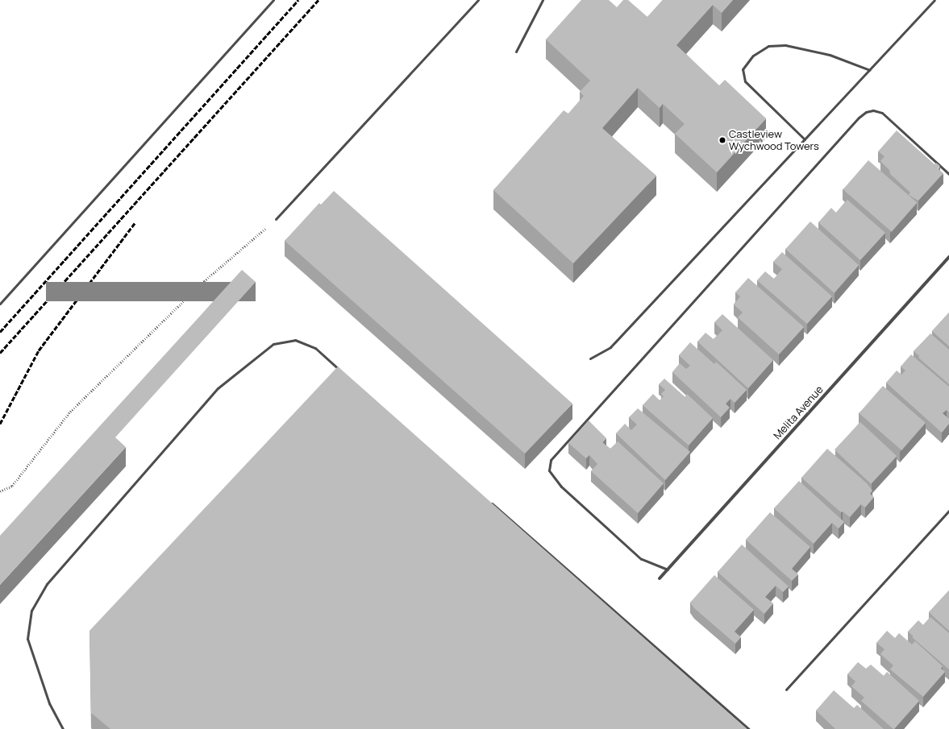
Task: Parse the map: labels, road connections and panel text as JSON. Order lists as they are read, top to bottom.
{
  "streets": {
    "street": ["Melita Avenue"]
  },
  "places": ["Castleview Wychwood Towers"]
}
